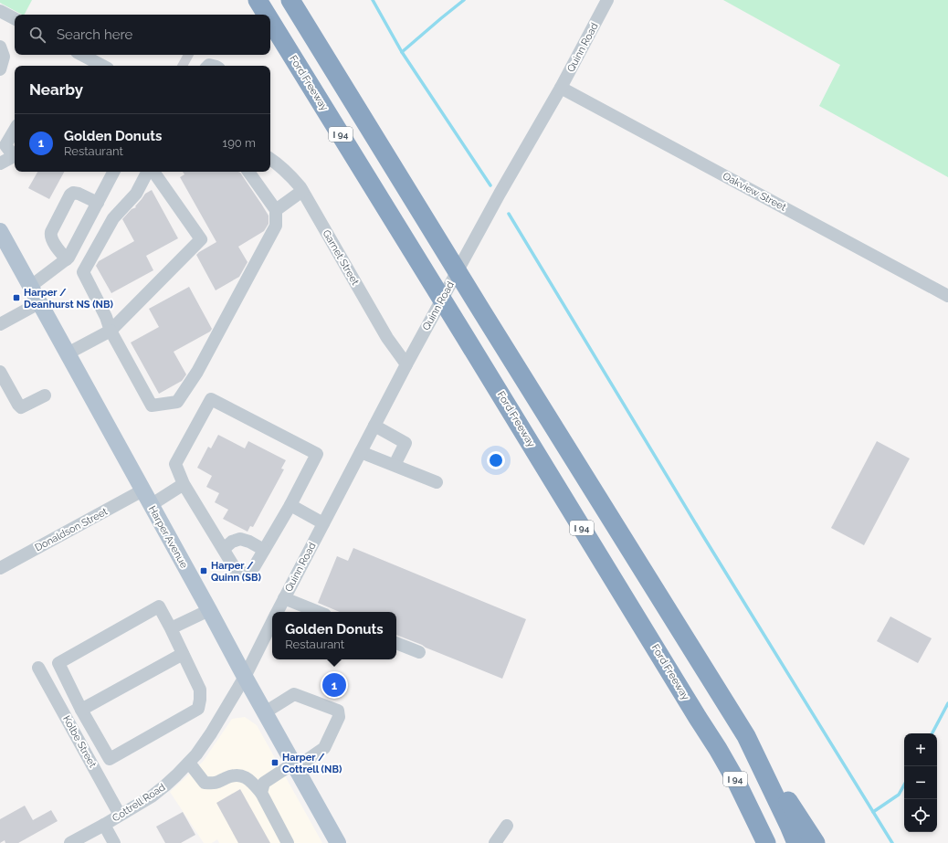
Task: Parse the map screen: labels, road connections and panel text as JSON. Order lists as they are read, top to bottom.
{
  "streets": {
    "highway": ["Ford Freeway", "I 94"],
    "main road": ["Harper Avenue"],
    "street": [
      "Quinn Road",
      "Oakview Street",
      "Garnet Street",
      "Donaldson Street",
      "Kolbe Street",
      "Cottrell Road"
    ]
  },
  "crossings": [
    ["Quinn Road", "Oakview Street"],
    ["Quinn Road", "Garnet Street"],
    ["Quinn Road", "Harper Avenue"],
    ["Quinn Road", "Cottrell Road"],
    ["Donaldson Street", "Harper Avenue"],
    ["Harper Avenue", "Cottrell Road"],
    ["Kolbe Street", "Cottrell Road"]
  ],
  "places": {
    "transit": ["Harper / Deanhurst NS (NB)", "Harper / Quinn (SB)", "Harper / Cottrell (NB)"]
  },
  "page": {
    "search": "Search here",
    "heading": "Nearby",
    "list": [
      {
        "mark": "1",
        "name": "Golden Donuts",
        "note": "Restaurant",
        "value": "190 m"
      }
    ],
    "popup": ["Golden Donuts", "Restaurant"],
    "pins": "1",
    "map_buttons": ["+", "−"]
  }
}
